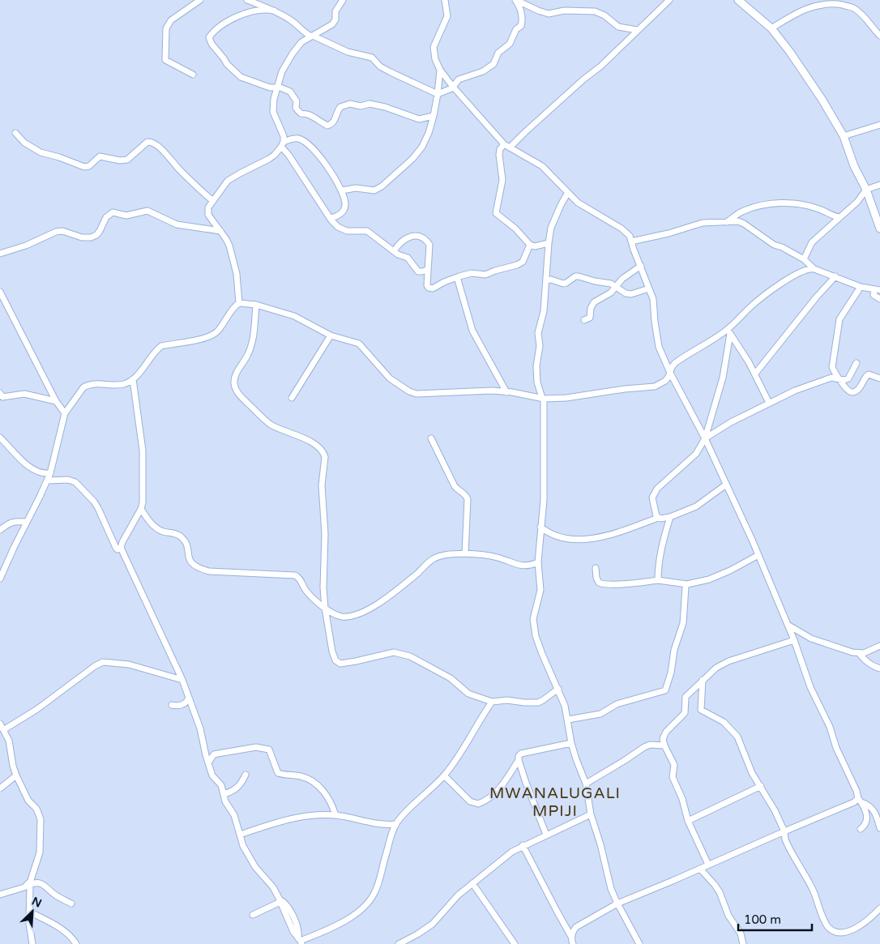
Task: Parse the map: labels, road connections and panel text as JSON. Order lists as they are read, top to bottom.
{
  "districts": ["MWANALUGALI MPIJI"],
  "scale_bar": "100 m",
  "north": "top right"
}
